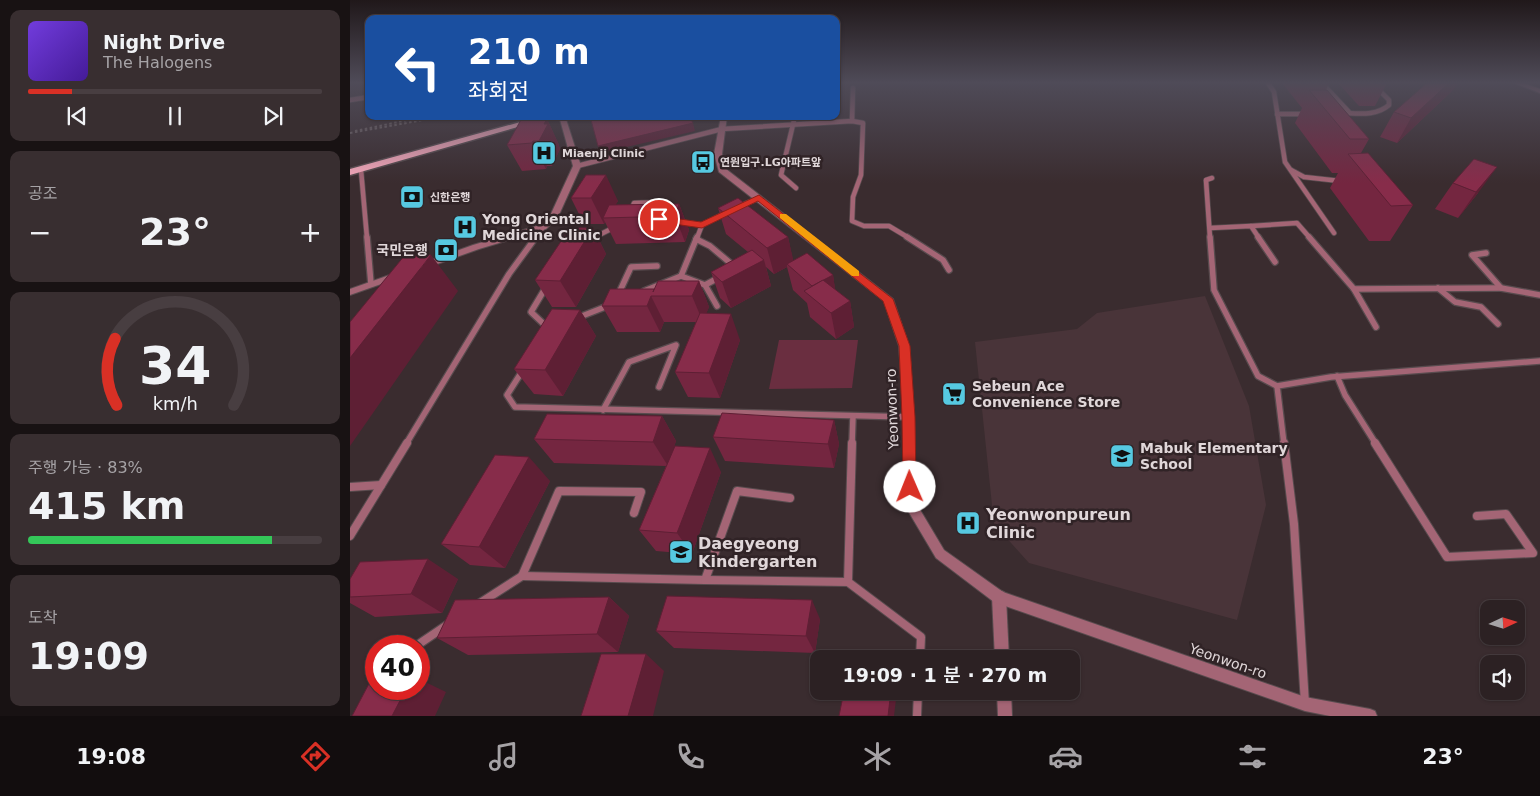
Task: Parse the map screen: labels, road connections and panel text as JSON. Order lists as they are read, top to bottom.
{
  "streets": {
    "street": ["Yeonwon-ro"]
  },
  "places": {
    "hospital": ["Miaenji Clinic", "Yong Oriental Medicine Clinic", "Yeonwonpureun Clinic"],
    "bus stop": ["연원입구.LG아파트앞"],
    "bank": ["신한은행", "국민은행"],
    "supermarket": ["Sebeun Ace Convenience Store"],
    "school or university": ["Mabuk Elementary School", "Daegyeong Kindergarten"]
  },
  "north": "right",
  "page": {
    "turn": ["210 m", "좌회전"],
    "song": ["Night Drive", "The Halogens"],
    "tile": [
      "공조",
      ["주행 가능 · 83%", "415 km"],
      ["도착", "19:09"]
    ],
    "heat": ["−", "23°", "+"],
    "limit": "40",
    "trip": "19:09 · 1 분 · 270 m",
    "tabs": ["19:08", "23°"],
    "gauge": ["34", "km/h"]
  }
}
